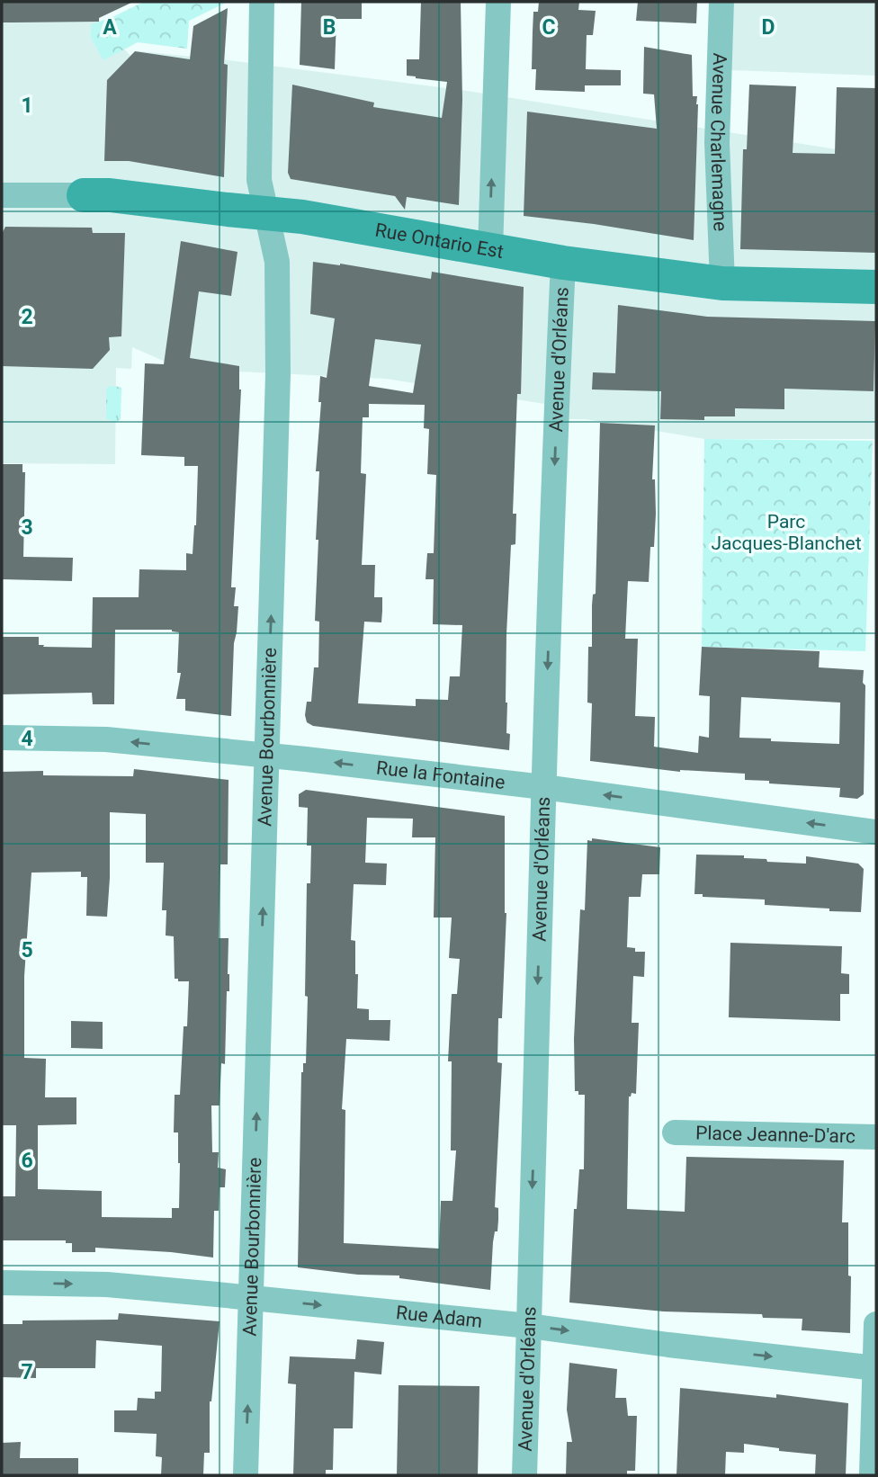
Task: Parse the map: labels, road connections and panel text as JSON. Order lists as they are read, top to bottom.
{
  "streets": {
    "main road": ["Rue Ontario Est"],
    "street": [
      "Avenue Charlemagne",
      "Avenue d'Orléans",
      "Avenue Bourbonnière",
      "Rue la Fontaine",
      "Place Jeanne-D'arc",
      "Rue Adam"
    ]
  },
  "crossings": [
    ["Avenue Charlemagne", "Rue Ontario Est"],
    ["Rue Ontario Est", "Avenue d'Orléans"],
    ["Rue Ontario Est", "Avenue Bourbonnière"],
    ["Avenue d'Orléans", "Rue la Fontaine"],
    ["Avenue d'Orléans", "Rue Adam"],
    ["Avenue Bourbonnière", "Rue la Fontaine"],
    ["Avenue Bourbonnière", "Rue Adam"]
  ],
  "one_way": [
    "Avenue d'Orléans",
    "Avenue Bourbonnière",
    "Rue la Fontaine",
    "Rue Adam"
  ],
  "parks": ["Parc Jacques-Blanchet"],
  "grid": {
    "columns": [
      "A",
      "B",
      "C",
      "D"
    ],
    "rows": [
      "1",
      "2",
      "3",
      "4",
      "5",
      "6",
      "7"
    ]
  }
}
